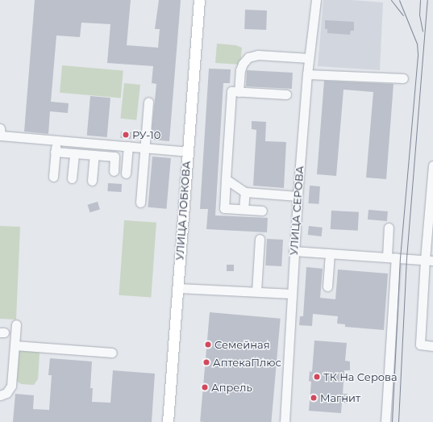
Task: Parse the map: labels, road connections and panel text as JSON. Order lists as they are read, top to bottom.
{
  "streets": {
    "main road": ["УЛИЦА ЛОБКОВА"],
    "street": ["УЛИЦА СЕРОВА"]
  },
  "places": [
    "РУ-10",
    "Семейная",
    "АптекаПлюс",
    "ТК На Серова",
    "Апрель",
    "Магнит"
  ]
}
